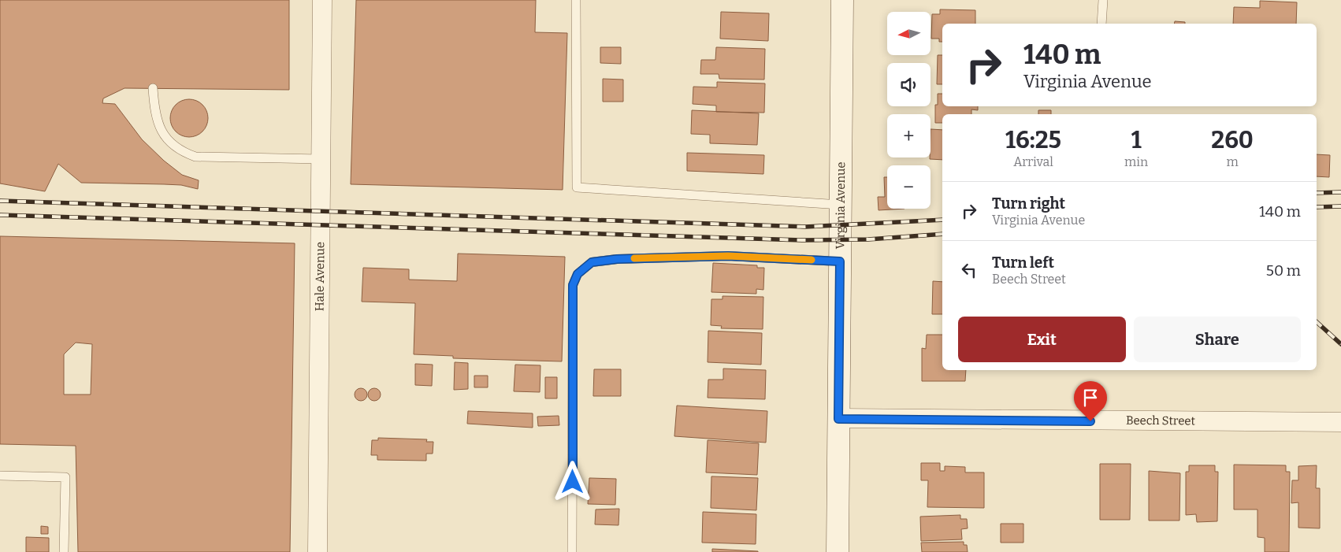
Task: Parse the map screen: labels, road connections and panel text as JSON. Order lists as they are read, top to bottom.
{
  "streets": {
    "main road": ["Virginia Avenue"],
    "street": ["Hale Avenue", "Beech Street"]
  },
  "crossings": [
    ["Virginia Avenue", "Beech Street"]
  ],
  "north": "left",
  "page": {
    "map_buttons": ["+", "−"],
    "turn": ["140 m", "Virginia Avenue"],
    "eta": [
      "16:25",
      "Arrival",
      "1",
      "min",
      "260",
      "m"
    ],
    "list": [
      {
        "name": "Turn right",
        "note": "Virginia Avenue",
        "value": "140 m"
      },
      {
        "name": "Turn left",
        "note": "Beech Street",
        "value": "50 m"
      }
    ],
    "buttons": ["Exit", "Share"]
  }
}
